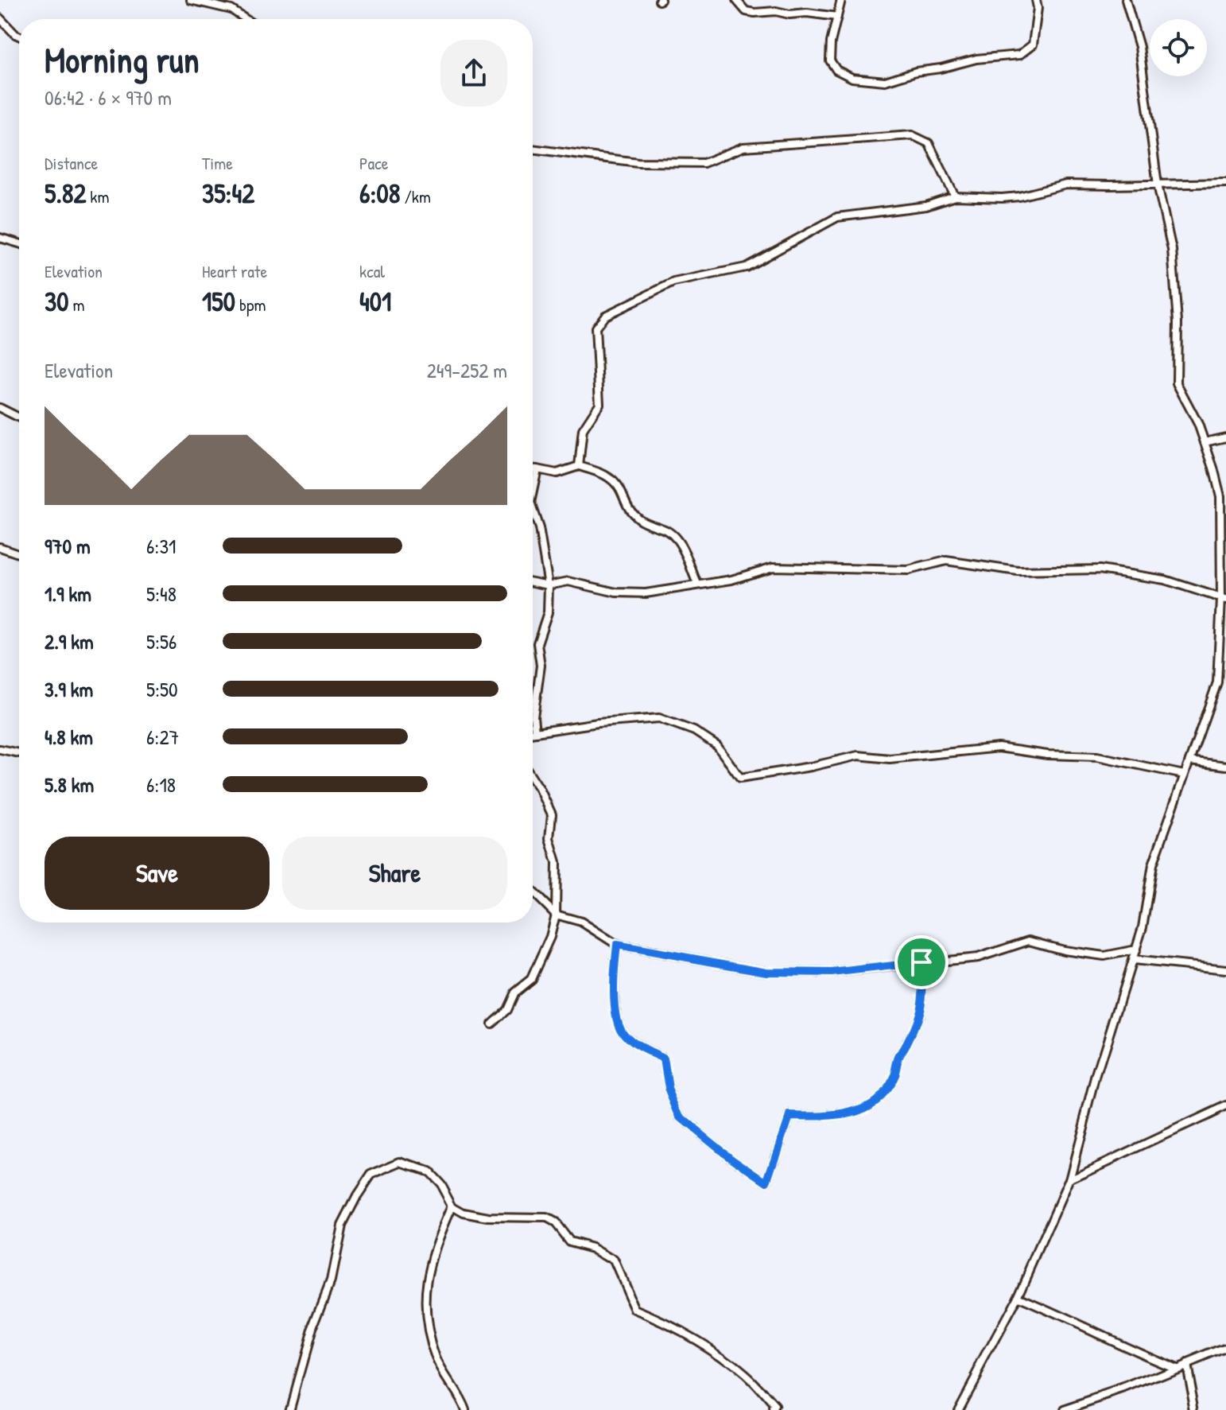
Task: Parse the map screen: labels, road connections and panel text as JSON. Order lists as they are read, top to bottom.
{
  "page": {
    "heading": ["Morning run", "06:42 · 6 × 970 m"],
    "stats": [
      ["Distance", "5.82 km"],
      ["Time", "35:42"],
      ["Pace", "6:08 /km"],
      ["Elevation", "30 m"],
      ["Heart rate", "150 bpm"],
      ["kcal", "401"]
    ],
    "chart": ["Elevation", "249–252 m"],
    "list": [
      {
        "name": "970 m",
        "note": "6:31"
      },
      {
        "name": "1.9 km",
        "note": "5:48"
      },
      {
        "name": "2.9 km",
        "note": "5:56"
      },
      {
        "name": "3.9 km",
        "note": "5:50"
      },
      {
        "name": "4.8 km",
        "note": "6:27"
      },
      {
        "name": "5.8 km",
        "note": "6:18"
      }
    ],
    "buttons": ["Save", "Share"]
  }
}
